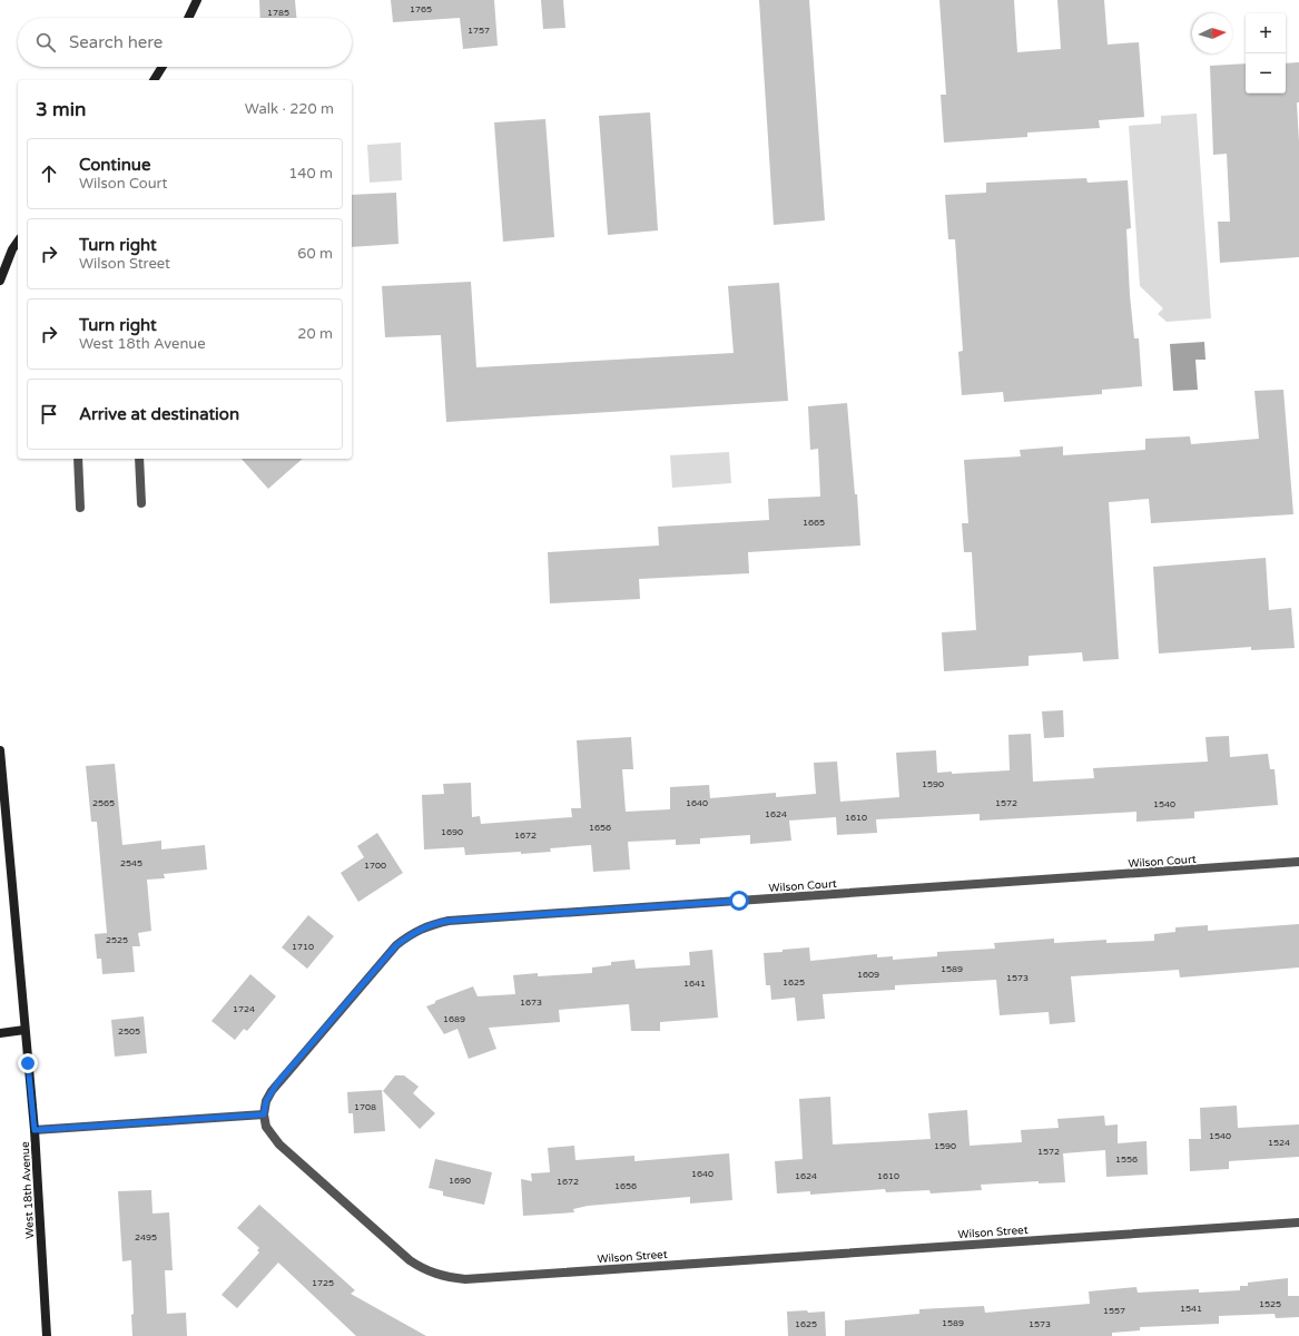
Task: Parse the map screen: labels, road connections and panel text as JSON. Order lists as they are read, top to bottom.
{
  "streets": {
    "main road": ["West 18th Avenue"],
    "street": ["Wilson Court", "Wilson Street"]
  },
  "crossings": [
    ["Wilson Court", "Wilson Street"]
  ],
  "house_numbers": [
    "1765",
    "1785",
    "1757",
    "1665",
    "1590",
    "2565",
    "1640",
    "1572",
    "1540",
    "1624",
    "1610",
    "1656",
    "1690",
    "1672",
    "2545",
    "1700",
    "2525",
    "1710",
    "1589",
    "1609",
    "1573",
    "1625",
    "1641",
    "1673",
    "1724",
    "1689",
    "2505",
    "1708",
    "1540",
    "1524",
    "1590",
    "1572",
    "1556",
    "1640",
    "1624",
    "1610",
    "1690",
    "1672",
    "1656",
    "2495",
    "1725",
    "1525",
    "1541",
    "1557",
    "1589",
    "1625",
    "1573"
  ],
  "north": "right",
  "page": {
    "map_buttons": ["+", "−"],
    "search": "Search here",
    "heading": ["3 min", "Walk · 220 m"],
    "list": [
      ["Continue", "Wilson Court", "140 m"],
      ["Turn right", "Wilson Street", "60 m"],
      ["Turn right", "West 18th Avenue", "20 m"],
      "Arrive at destination"
    ]
  }
}
